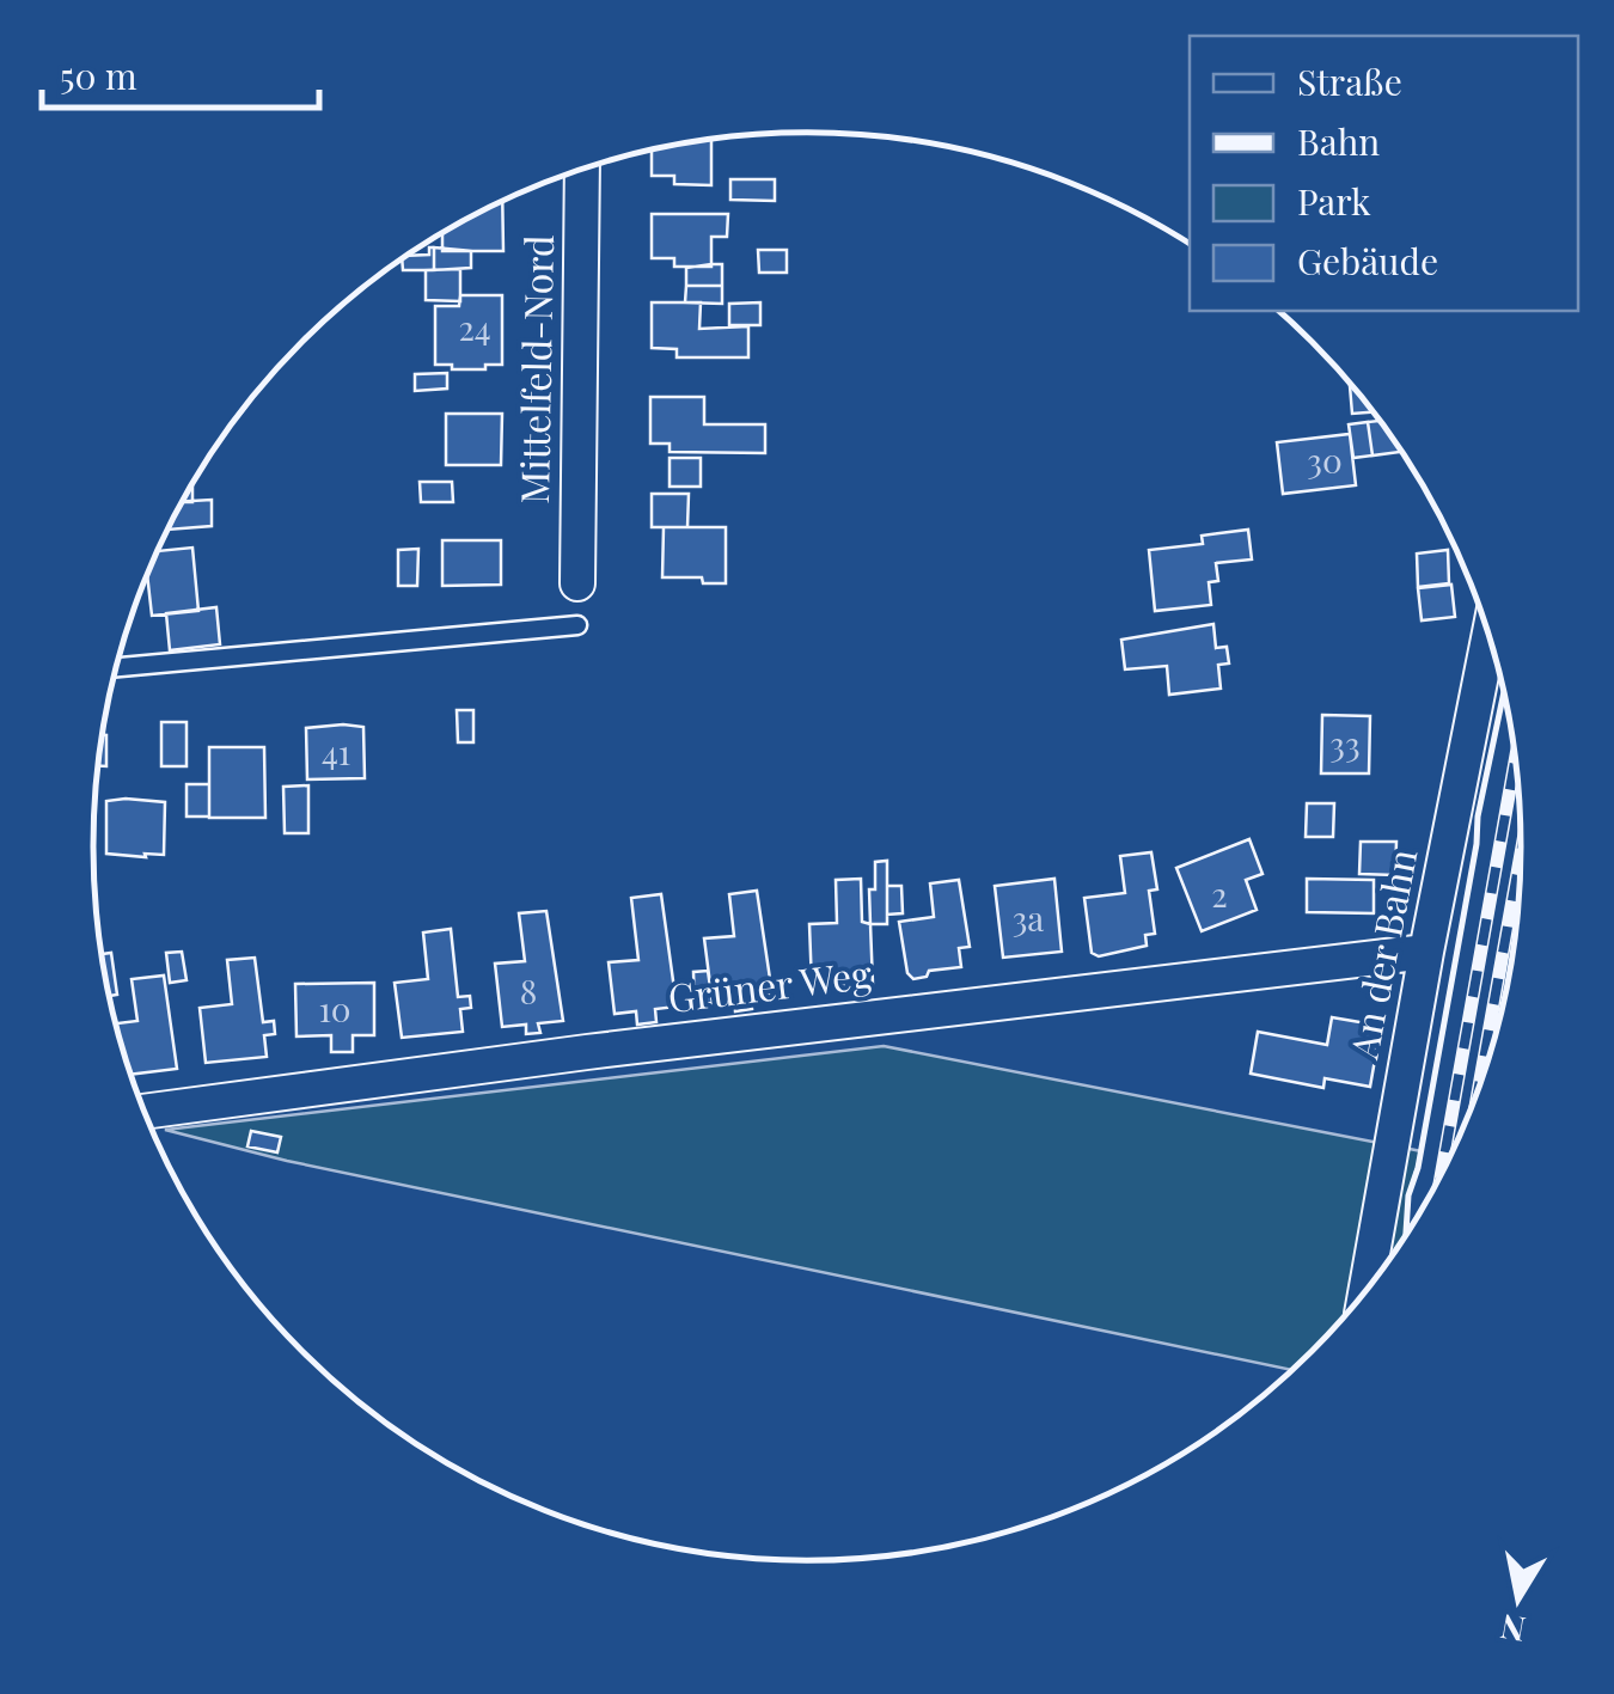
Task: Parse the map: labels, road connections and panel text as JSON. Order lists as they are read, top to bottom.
{
  "streets": {
    "street": ["Mittelfeld-Nord", "An der Bahn", "Grüner Weg"]
  },
  "crossings": [
    ["An der Bahn", "Grüner Weg"]
  ],
  "house_numbers": [
    "24",
    "30",
    "33",
    "41",
    "2",
    "3a",
    "8",
    "10"
  ],
  "legend": [
    "Straße",
    "Bahn",
    "Park",
    "Gebäude"
  ],
  "scale_bar": "50 m",
  "north": "bottom"
}
